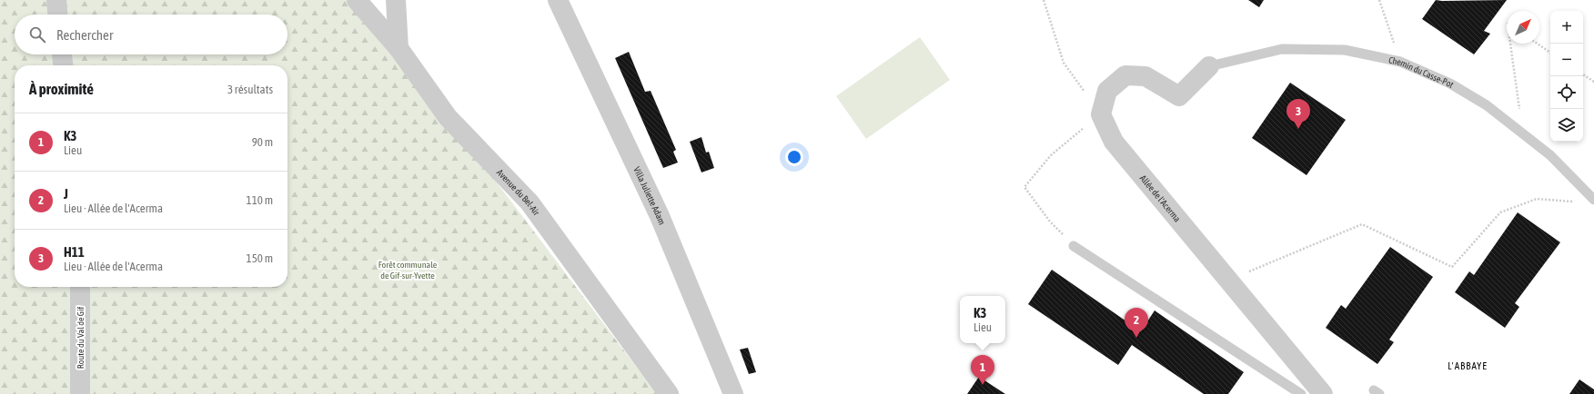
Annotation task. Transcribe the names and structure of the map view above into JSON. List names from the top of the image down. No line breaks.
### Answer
{"streets":{"street":["Avenue du Bel-Air","Villa Juliette Adam","Allée de l'Acerma","Route du Val de Gif"],"lane":["Chemin du Casse-Pot"]},"districts":["L'ABBAYE"],"parks":["Forêt communale de Gif-sur-Yvette"],"north":"top right","page":{"map_buttons":["+","−"],"search":"Rechercher","heading":["À proximité","3 résultats"],"pins":["3","2","1"],"list":[{"mark":"1","name":"K3","note":"Lieu","value":"90 m"},{"mark":"2","name":"J","note":"Lieu · Allée de l'Acerma","value":"110 m"},{"mark":"3","name":"H11","note":"Lieu · Allée de l'Acerma","value":"150 m"}],"popup":["K3","Lieu"]}}
